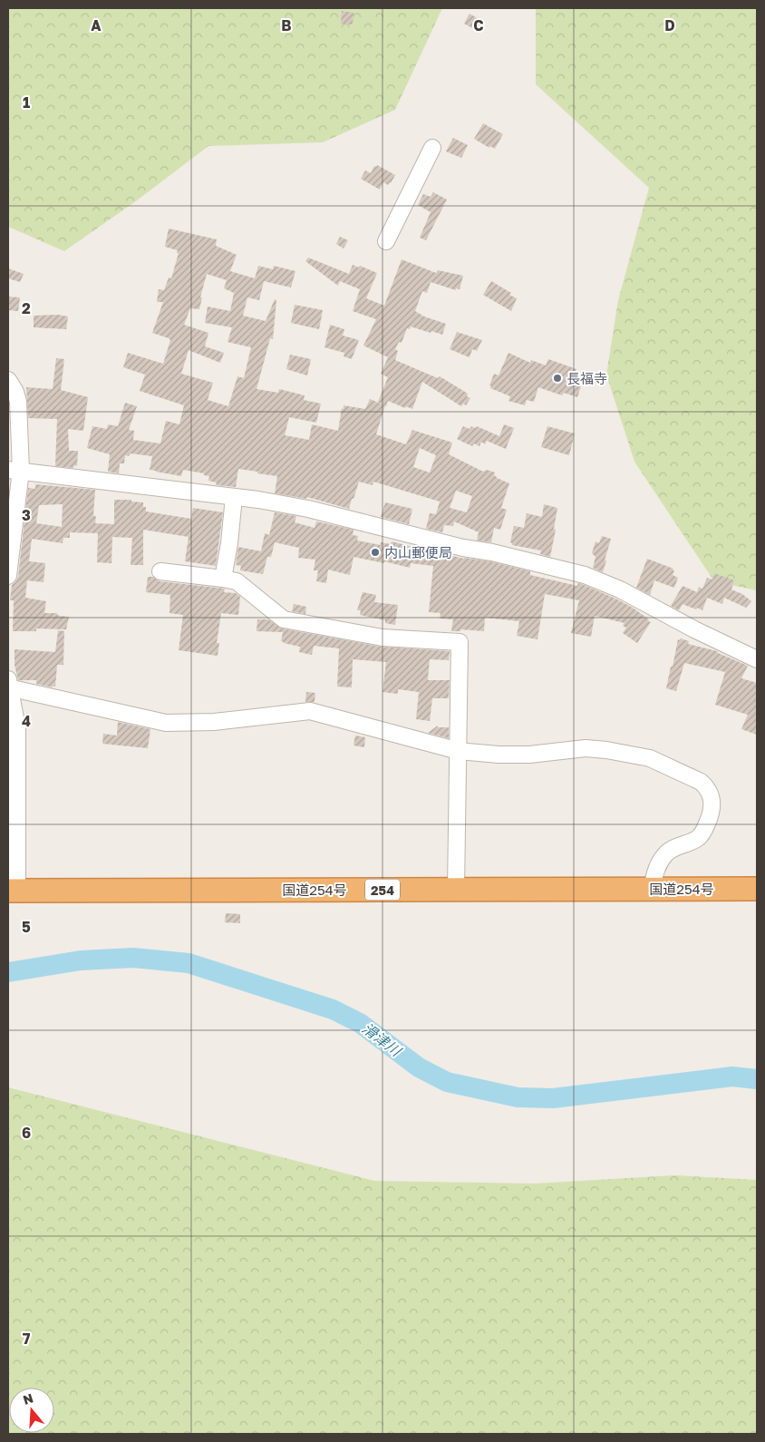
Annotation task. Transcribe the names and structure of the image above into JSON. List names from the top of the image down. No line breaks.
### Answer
{"streets":{"highway":["国道254号","254"]},"water":["滑津川"],"places":["長福寺","内山郵便局"],"north":"top","grid":{"columns":["A","B","C","D"],"rows":["1","2","3","4","5","6","7"]}}
